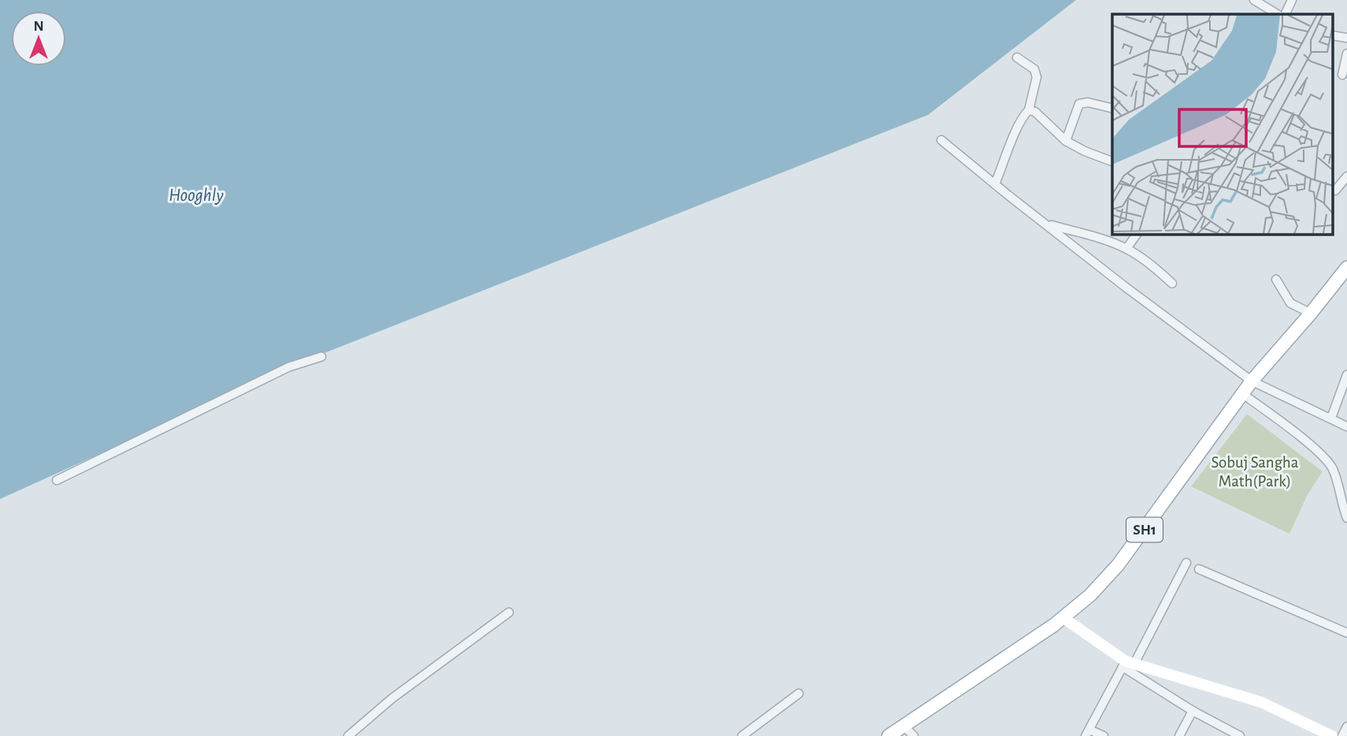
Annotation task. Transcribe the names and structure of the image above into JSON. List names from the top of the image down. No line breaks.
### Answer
{"streets":{"main road":["SH1"]},"water":["Hooghly"],"parks":["Sobuj Sangha Math(Park)"],"north":"top"}
